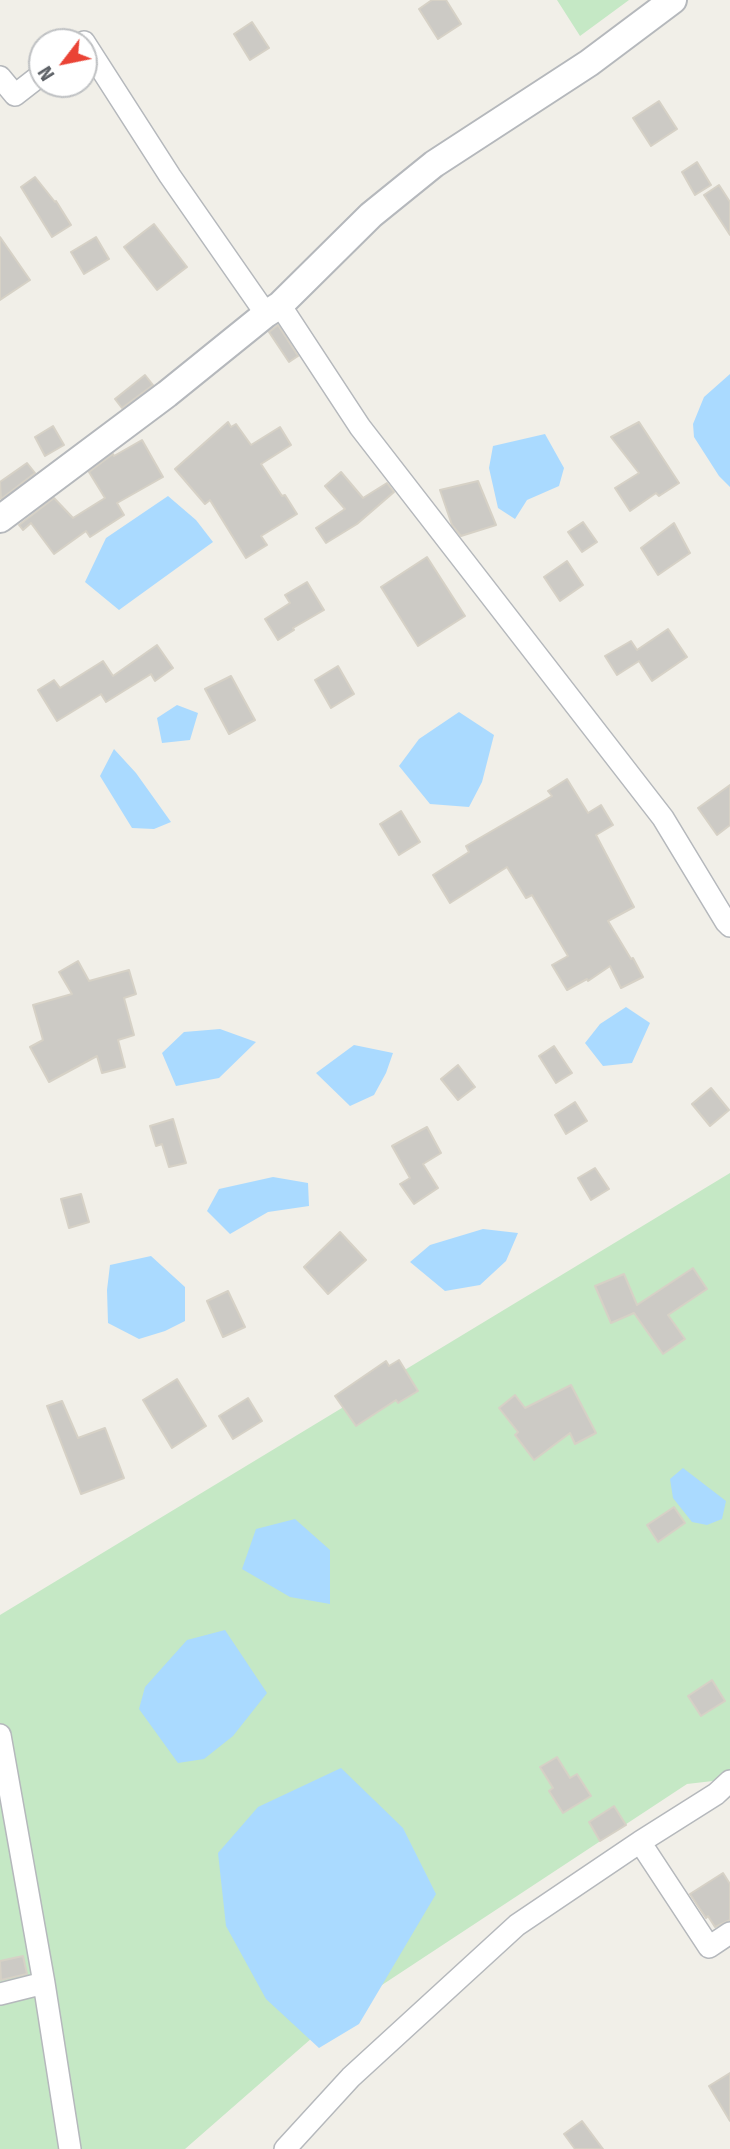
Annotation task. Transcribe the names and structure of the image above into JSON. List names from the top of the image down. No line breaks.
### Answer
{"north":"bottom left"}
